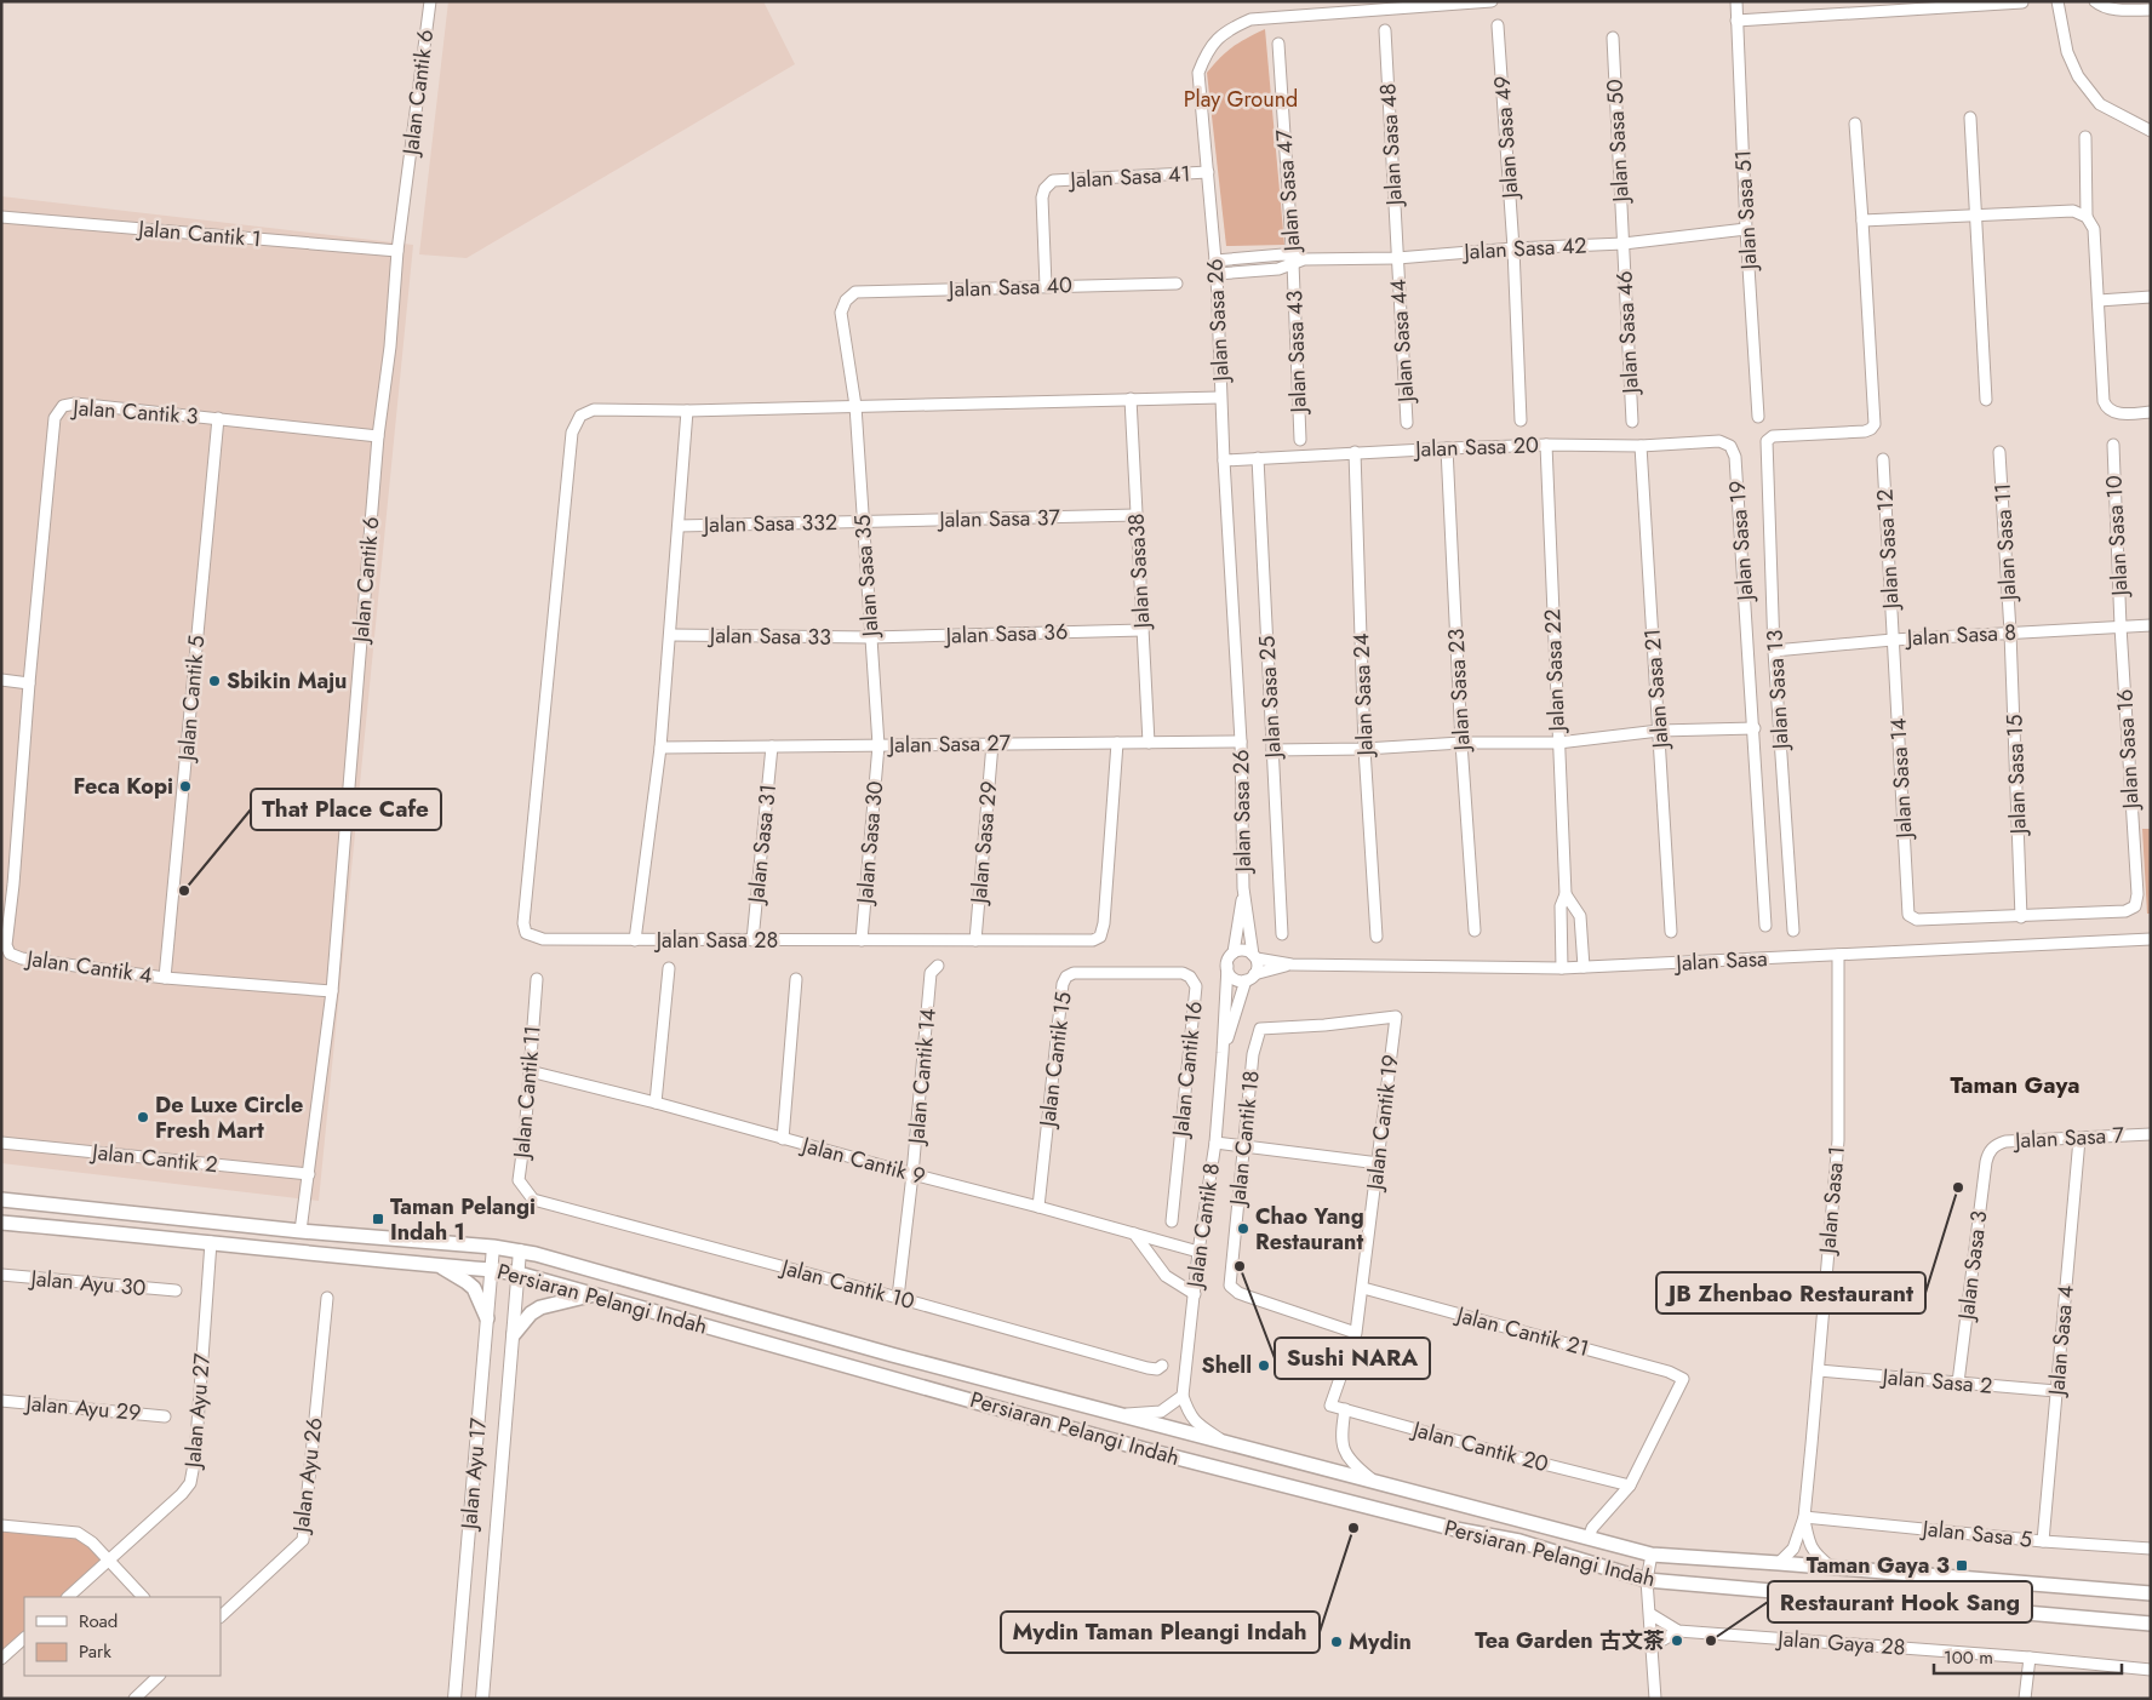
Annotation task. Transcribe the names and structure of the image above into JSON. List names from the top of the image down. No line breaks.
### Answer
{"streets":{"main road":["Persiaran Pelangi Indah"],"street":["Jalan Cantik 6","Jalan Sasa 49","Jalan Sasa 50","Jalan Sasa 48","Jalan Sasa 41","Jalan Sasa 47","Jalan Sasa 51","Jalan Cantik 1","Jalan Sasa 42","Jalan Sasa 40","Jalan Sasa 26","Jalan Sasa 46","Jalan Sasa 44","Jalan Sasa 43","Jalan Cantik 3","Jalan Sasa 20","Jalan Sasa 37","Jalan Sasa 332","Jalan Sasa 10","Jalan Sasa 19","Jalan Sasa 11","Jalan Sasa 12","Jalan Sasa38","Jalan Sasa 35","Jalan Sasa 36","Jalan Sasa 8","Jalan Sasa 33","Jalan Sasa 22","Jalan Sasa 21","Jalan Sasa 23","Jalan Sasa 13","Jalan Sasa 24","Jalan Sasa 25","Jalan Cantik 5","Jalan Sasa 27","Jalan Sasa 16","Jalan Sasa 15","Jalan Sasa 14","Jalan Sasa 30","Jalan Sasa 29","Jalan Sasa 31","Jalan Sasa 28","Jalan Sasa","Jalan Cantik 4","Jalan Cantik 15","Jalan Cantik 16","Jalan Cantik 14","Jalan Cantik 11","Jalan Cantik 19","Jalan Cantik 18","Jalan Sasa 7","Jalan Cantik 2","Jalan Cantik 9","Jalan Sasa 1","Jalan Cantik 8","Jalan Sasa 3","Jalan Ayu 30","Jalan Cantik 10","Jalan Cantik 21","Jalan Sasa 4","Jalan Sasa 2","Jalan Ayu 29","Jalan Ayu 27","Jalan Cantik 20","Jalan Ayu 17","Jalan Ayu 26","Jalan Sasa 5","Jalan Gaya 28"]},"crossings":[["Jalan Cantik 6","Jalan Cantik 1"],["Jalan Cantik 6","Jalan Cantik 3"],["Jalan Cantik 6","Jalan Cantik 4"],["Jalan Cantik 6","Jalan Cantik 2"],["Jalan Cantik 6","Persiaran Pelangi Indah"],["Jalan Sasa 49","Jalan Sasa 42"],["Jalan Sasa 50","Jalan Sasa 42"],["Jalan Sasa 50","Jalan Sasa 46"],["Jalan Sasa 48","Jalan Sasa 42"],["Jalan Sasa 48","Jalan Sasa 44"],["Jalan Sasa 41","Jalan Sasa 40"],["Jalan Sasa 41","Jalan Sasa 26"],["Jalan Sasa 47","Jalan Sasa 42"],["Jalan Sasa 47","Jalan Sasa 43"],["Jalan Sasa 51","Jalan Sasa 42"],["Jalan Sasa 42","Jalan Sasa 26"],["Jalan Sasa 42","Jalan Sasa 46"],["Jalan Sasa 42","Jalan Sasa 44"],["Jalan Sasa 42","Jalan Sasa 43"],["Jalan Sasa 40","Jalan Sasa 35"],["Jalan Sasa 26","Jalan Sasa 20"],["Jalan Sasa 26","Jalan Sasa 27"],["Jalan Sasa 26","Jalan Sasa"],["Jalan Cantik 3","Jalan Cantik 5"],["Jalan Cantik 3","Jalan Cantik 4"],["Jalan Sasa 20","Jalan Sasa 19"],["Jalan Sasa 20","Jalan Sasa 22"],["Jalan Sasa 20","Jalan Sasa 21"],["Jalan Sasa 20","Jalan Sasa 23"],["Jalan Sasa 20","Jalan Sasa 24"],["Jalan Sasa 20","Jalan Sasa 25"],["Jalan Sasa 37","Jalan Sasa 332"],["Jalan Sasa 37","Jalan Sasa38"],["Jalan Sasa 37","Jalan Sasa 35"],["Jalan Sasa 332","Jalan Sasa 35"],["Jalan Sasa 332","Jalan Sasa 28"],["Jalan Sasa 10","Jalan Sasa 8"],["Jalan Sasa 10","Jalan Sasa 16"],["Jalan Sasa 11","Jalan Sasa 8"],["Jalan Sasa 11","Jalan Sasa 15"],["Jalan Sasa 12","Jalan Sasa 8"],["Jalan Sasa 12","Jalan Sasa 14"],["Jalan Sasa38","Jalan Sasa 36"],["Jalan Sasa38","Jalan Sasa 27"],["Jalan Sasa 35","Jalan Sasa 36"],["Jalan Sasa 35","Jalan Sasa 33"],["Jalan Sasa 35","Jalan Sasa 27"],["Jalan Sasa 35","Jalan Sasa 30"],["Jalan Sasa 36","Jalan Sasa 33"],["Jalan Sasa 8","Jalan Sasa 13"],["Jalan Sasa 8","Jalan Sasa 16"],["Jalan Sasa 8","Jalan Sasa 15"],["Jalan Sasa 8","Jalan Sasa 14"],["Jalan Sasa 33","Jalan Sasa 28"],["Jalan Sasa 22","Jalan Sasa"],["Jalan Cantik 5","Jalan Cantik 4"],["Jalan Sasa 27","Jalan Sasa 30"],["Jalan Sasa 27","Jalan Sasa 29"],["Jalan Sasa 27","Jalan Sasa 31"],["Jalan Sasa 27","Jalan Sasa 28"],["Jalan Sasa 16","Jalan Sasa 15"],["Jalan Sasa 16","Jalan Sasa 14"],["Jalan Sasa 15","Jalan Sasa 14"],["Jalan Sasa 30","Jalan Sasa 28"],["Jalan Sasa 29","Jalan Sasa 28"],["Jalan Sasa 31","Jalan Sasa 28"],["Jalan Sasa","Jalan Sasa 1"],["Jalan Cantik 15","Jalan Cantik 16"],["Jalan Cantik 15","Jalan Cantik 9"],["Jalan Cantik 14","Jalan Cantik 9"],["Jalan Cantik 14","Jalan Cantik 10"],["Jalan Cantik 11","Jalan Cantik 9"],["Jalan Cantik 11","Jalan Cantik 10"],["Jalan Cantik 19","Jalan Cantik 18"],["Jalan Cantik 19","Jalan Cantik 21"],["Jalan Cantik 19","Jalan Cantik 20"],["Jalan Sasa 7","Jalan Sasa 3"],["Jalan Sasa 7","Jalan Sasa 4"],["Jalan Cantik 9","Jalan Cantik 8"],["Jalan Sasa 1","Persiaran Pelangi Indah"],["Jalan Sasa 1","Jalan Sasa 2"],["Jalan Sasa 1","Jalan Sasa 5"],["Jalan Sasa 3","Jalan Sasa 2"],["Persiaran Pelangi Indah","Jalan Ayu 27"],["Persiaran Pelangi Indah","Jalan Ayu 17"],["Jalan Cantik 21","Jalan Cantik 20"],["Jalan Sasa 4","Jalan Sasa 2"],["Jalan Sasa 4","Jalan Sasa 5"]],"districts":["Taman Gaya"],"parks":["Play Ground"],"places":{"other":["Sbikin Maju","Feca Kopi","That Place Cafe","De Luxe Circle Fresh Mart","JB Zhenbao Restaurant","Chao Yang Restaurant","Sushi NARA","Shell","Mydin Taman Pleangi Indah","Tea Garden 古文茶","Restaurant Hook Sang","Mydin"],"transit":["Taman Pelangi Indah 1","Taman Gaya 3"]},"legend":["Road","Park"],"scale_bar":"100 m"}
